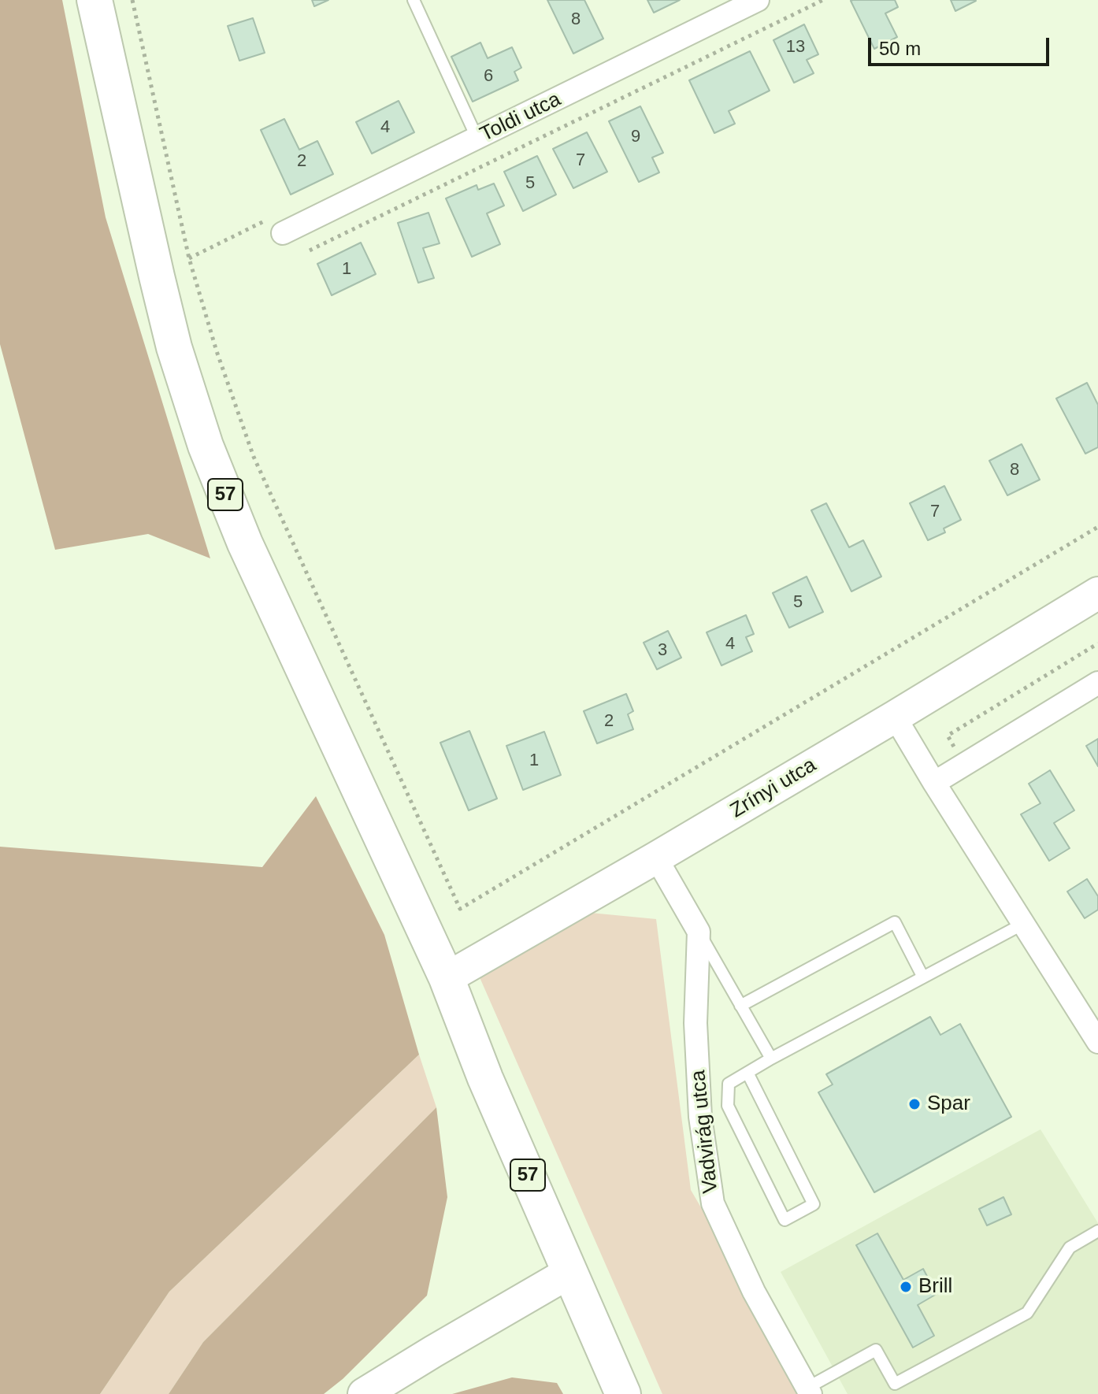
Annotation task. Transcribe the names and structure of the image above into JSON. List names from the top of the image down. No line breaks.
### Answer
{"streets":{"main road":["57","Zrínyi utca"],"street":["Toldi utca","Vadvirág utca"]},"crossings":[["57","Zrínyi utca"]],"places":["Spar","Brill"],"house_numbers":["8","13","6","4","9","7","2","5","1","8","7","5","4","3","2","1"],"scale_bar":"50 m"}
